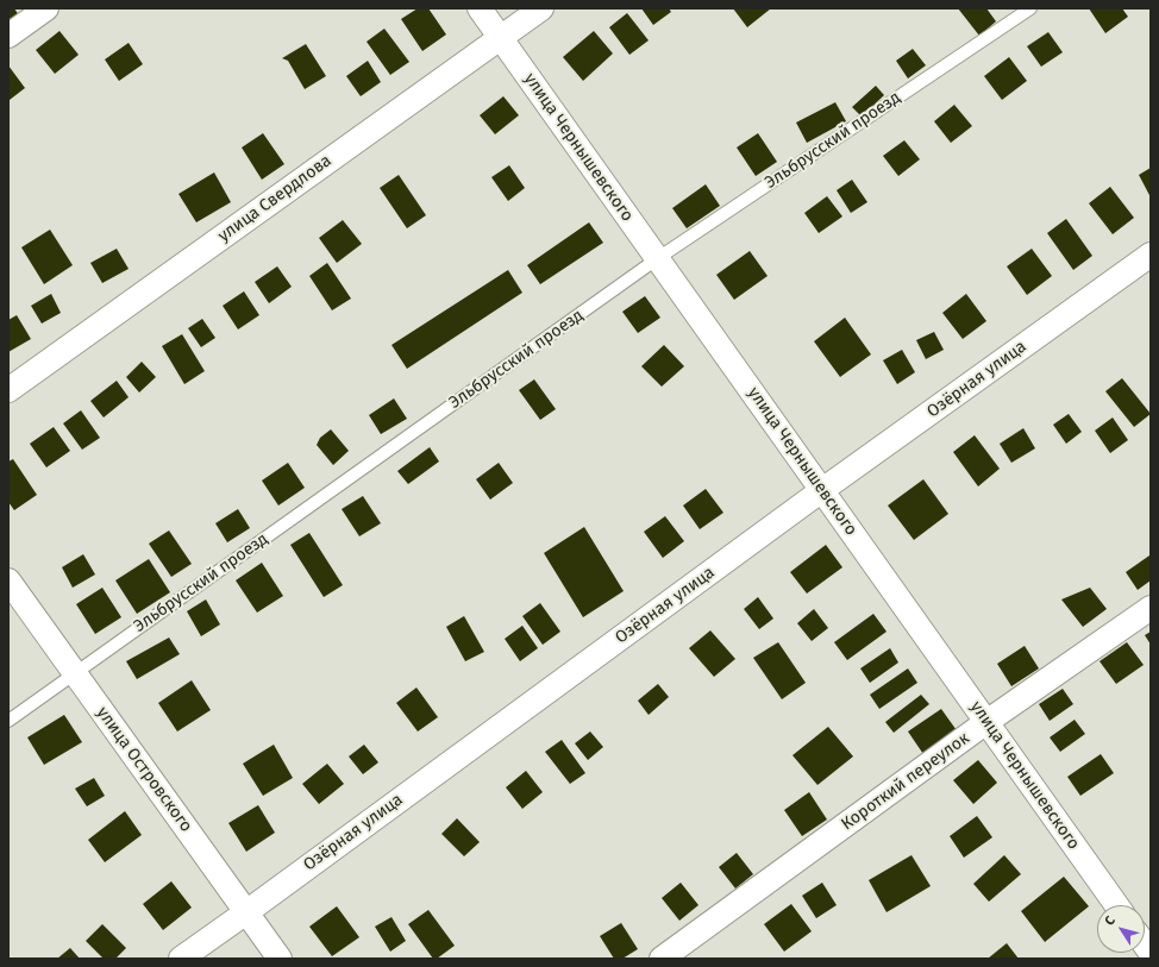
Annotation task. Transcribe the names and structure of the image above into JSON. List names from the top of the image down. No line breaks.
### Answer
{"streets":{"street":["улица Чернышевского","улица Свердлова","Озёрная улица","улица Островского","Короткий переулок"],"lane":["Эльбрусский проезд"]},"crossings":[["Эльбрусский проезд","улица Чернышевского"],["Эльбрусский проезд","улица Островского"],["улица Чернышевского","улица Свердлова"],["улица Чернышевского","Озёрная улица"],["улица Чернышевского","Короткий переулок"],["Озёрная улица","улица Островского"]],"north":"top left"}
